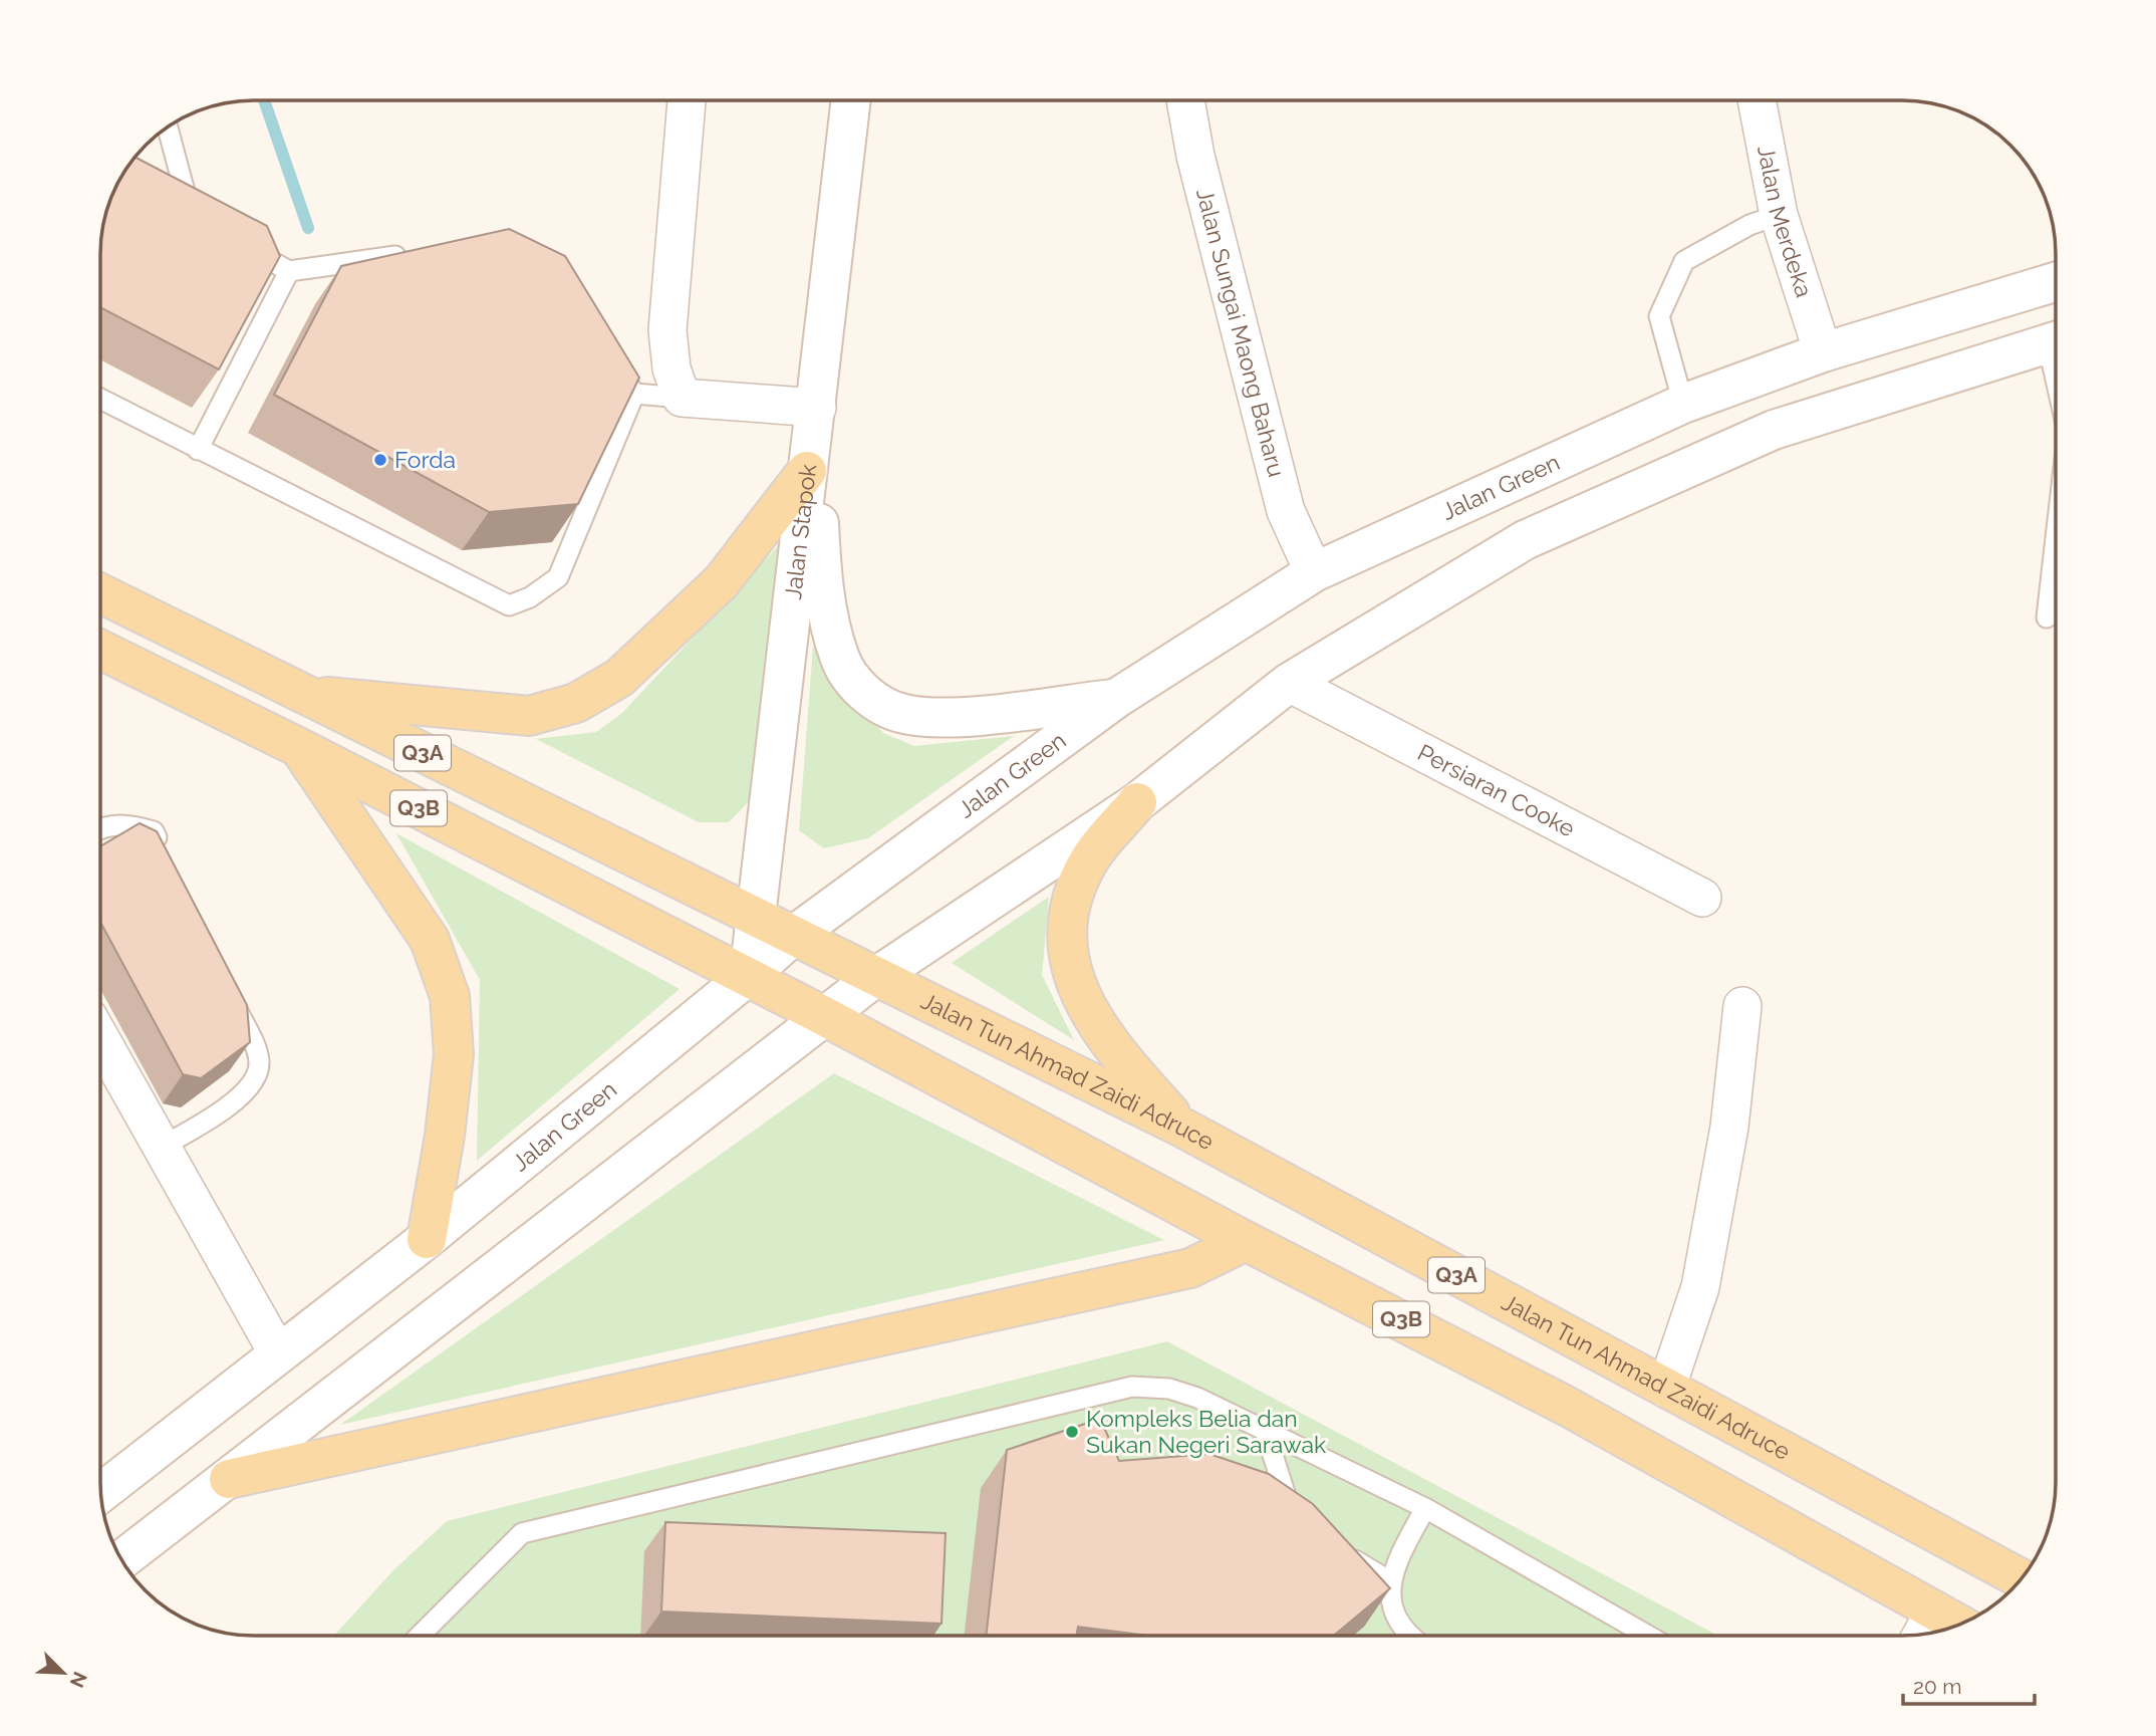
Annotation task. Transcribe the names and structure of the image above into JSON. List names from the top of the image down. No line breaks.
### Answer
{"streets":{"main road":["Jalan Green","Jalan Stapok","Q3A","Q3B","Jalan Tun Ahmad Zaidi Adruce"],"street":["Jalan Merdeka","Jalan Sungai Maong Baharu","Persiaran Cooke"]},"crossings":[["Jalan Merdeka","Jalan Green"],["Jalan Sungai Maong Baharu","Jalan Green"],["Jalan Green","Jalan Stapok"],["Jalan Green","Q3B"],["Jalan Green","Jalan Tun Ahmad Zaidi Adruce"],["Jalan Stapok","Q3B"],["Jalan Stapok","Jalan Tun Ahmad Zaidi Adruce"]],"places":["Forda","Kompleks Belia dan Sukan Negeri Sarawak"],"scale_bar":"20 m","north":"bottom right"}
